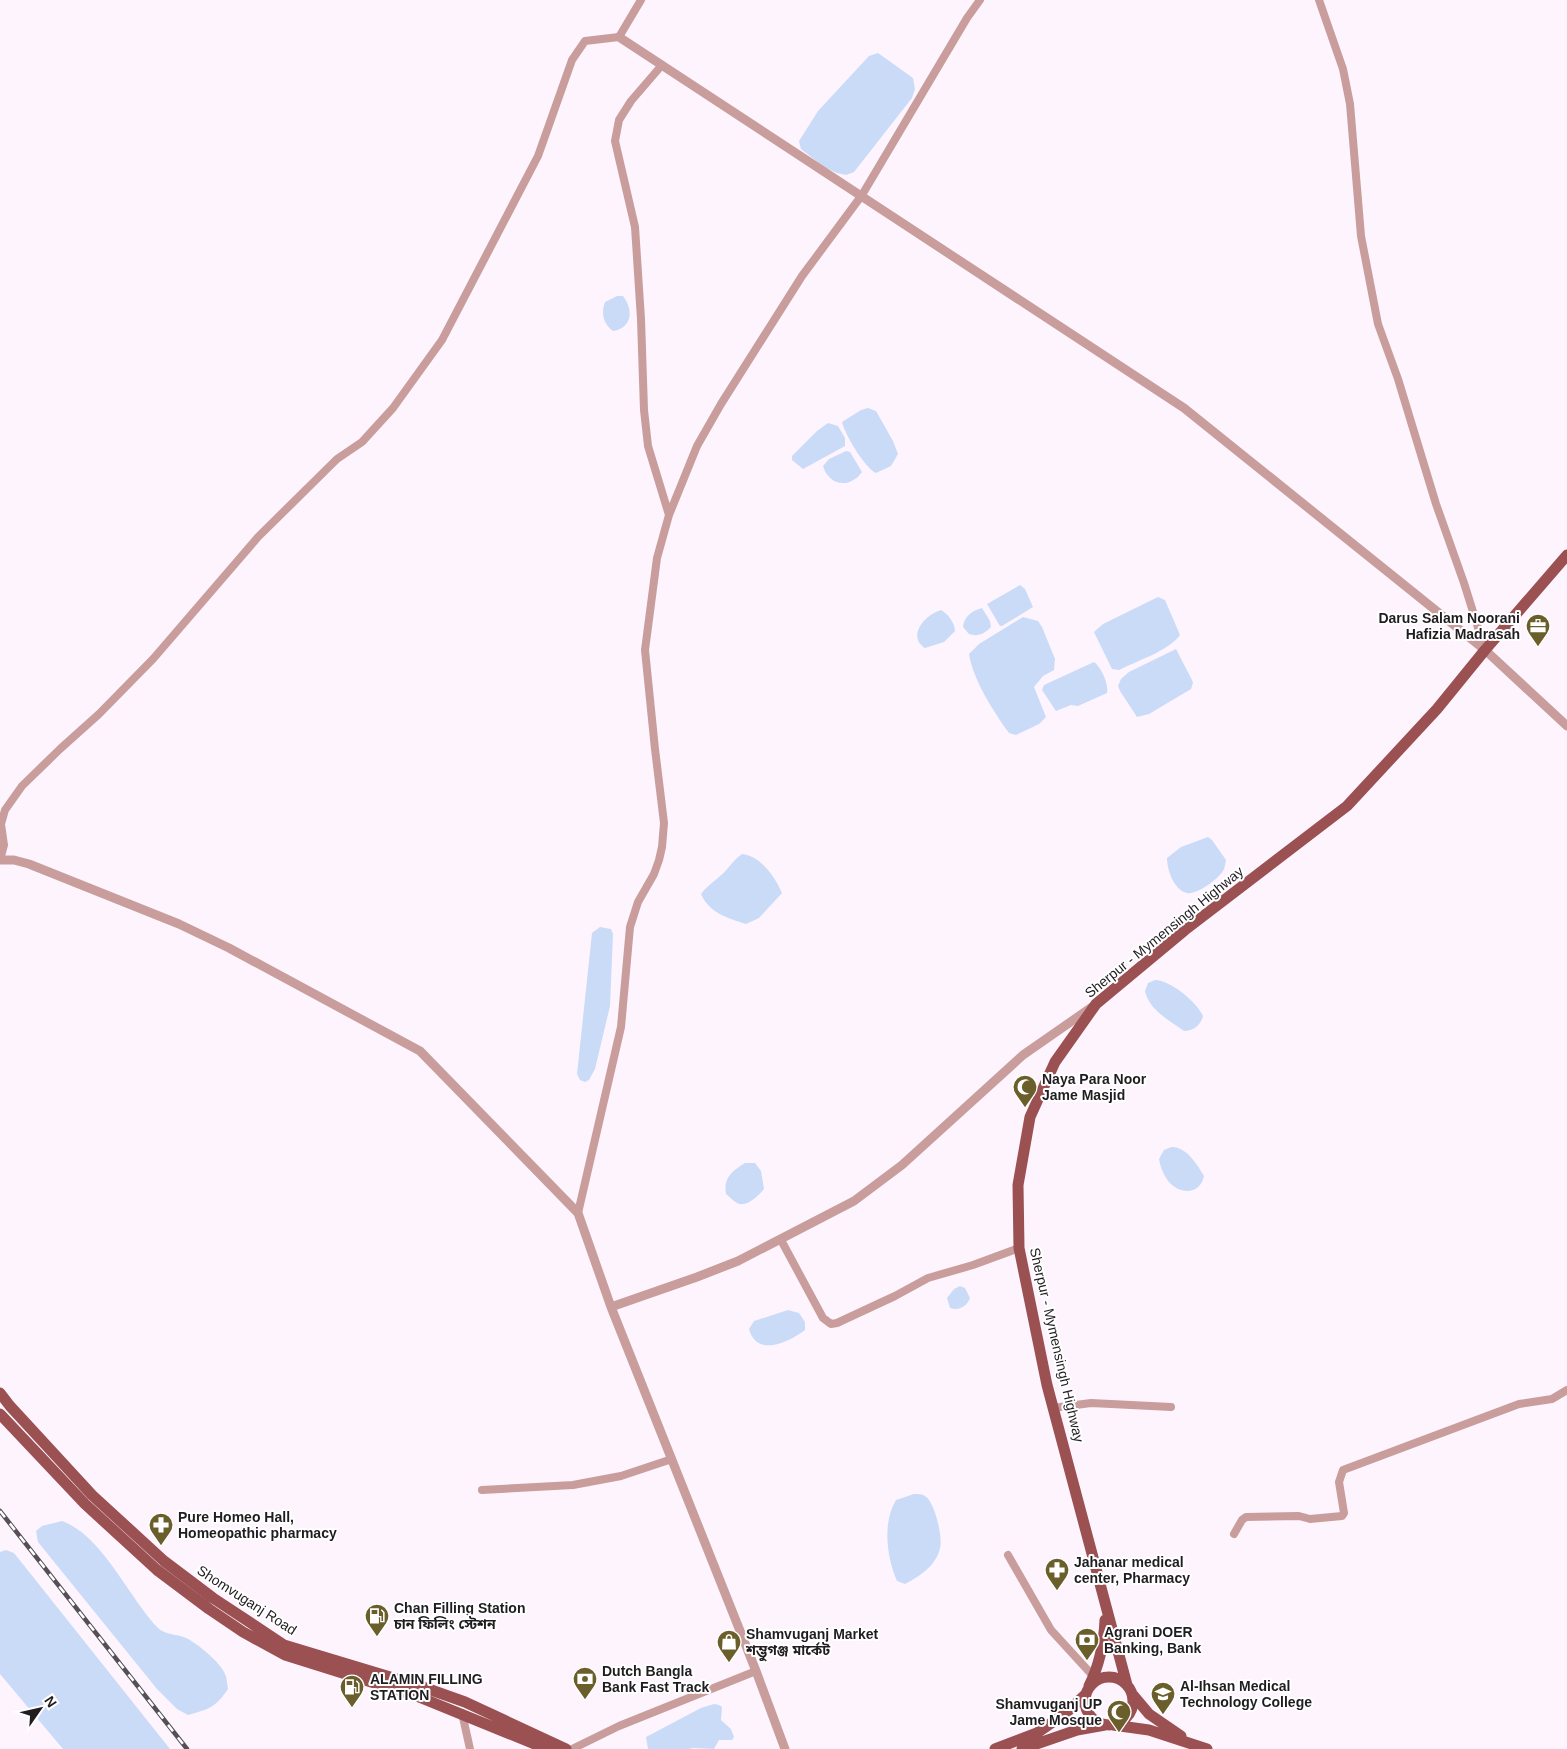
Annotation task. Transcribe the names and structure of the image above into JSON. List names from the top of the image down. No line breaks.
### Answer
{"streets":{"main road":["Sherpur - Mymensingh Highway","Shomvuganj Road"]},"places":{"office":["Darus Salam Noorani Hafizia Madrasah"],"mosque":["Naya Para Noor Jame Masjid","Shamvuganj UP Jame Mosque"],"pharmacy":["Pure Homeo Hall, Homeopathic pharmacy","Jahanar medical center, Pharmacy"],"fuel station":["Chan Filling Station চান ফিলিং স্টেশন","ALAMIN FILLING STATION"],"bank":["Agrani DOER Banking, Bank","Dutch Bangla Bank Fast Track"],"shop":["Shamvuganj Market শম্ভুগঞ্জ মার্কেট"],"school or university":["Al-Ihsan Medical Technology College"]},"north":"top right"}
